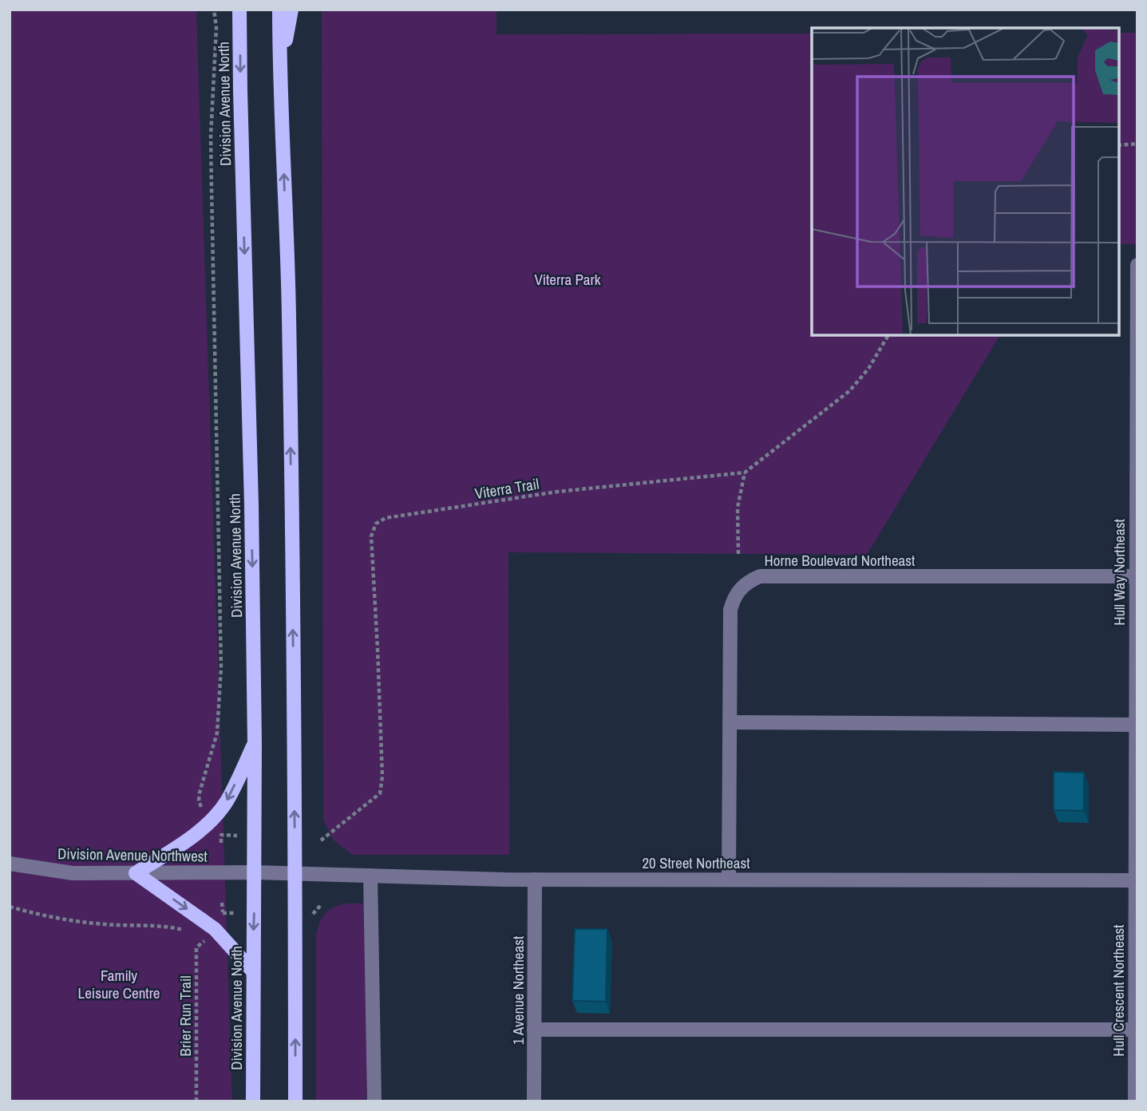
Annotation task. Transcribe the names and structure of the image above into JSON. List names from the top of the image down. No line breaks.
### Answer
{"streets":{"main road":["Division Avenue North"],"street":["Horne Boulevard Northeast","Hull Way Northeast","Division Avenue Northwest","20 Street Northeast","1 Avenue Northeast","Hull Crescent Northeast"],"path":["Viterra Trail","Brier Run Trail"]},"crossings":[["Division Avenue North","Division Avenue Northwest"],["Division Avenue North","20 Street Northeast"],["Horne Boulevard Northeast","Hull Way Northeast"],["Horne Boulevard Northeast","20 Street Northeast"],["Hull Way Northeast","20 Street Northeast"],["Hull Way Northeast","Hull Crescent Northeast"],["Division Avenue Northwest","20 Street Northeast"],["20 Street Northeast","1 Avenue Northeast"],["20 Street Northeast","Hull Crescent Northeast"]],"parks":["Viterra Park","Family Leisure Centre"]}
